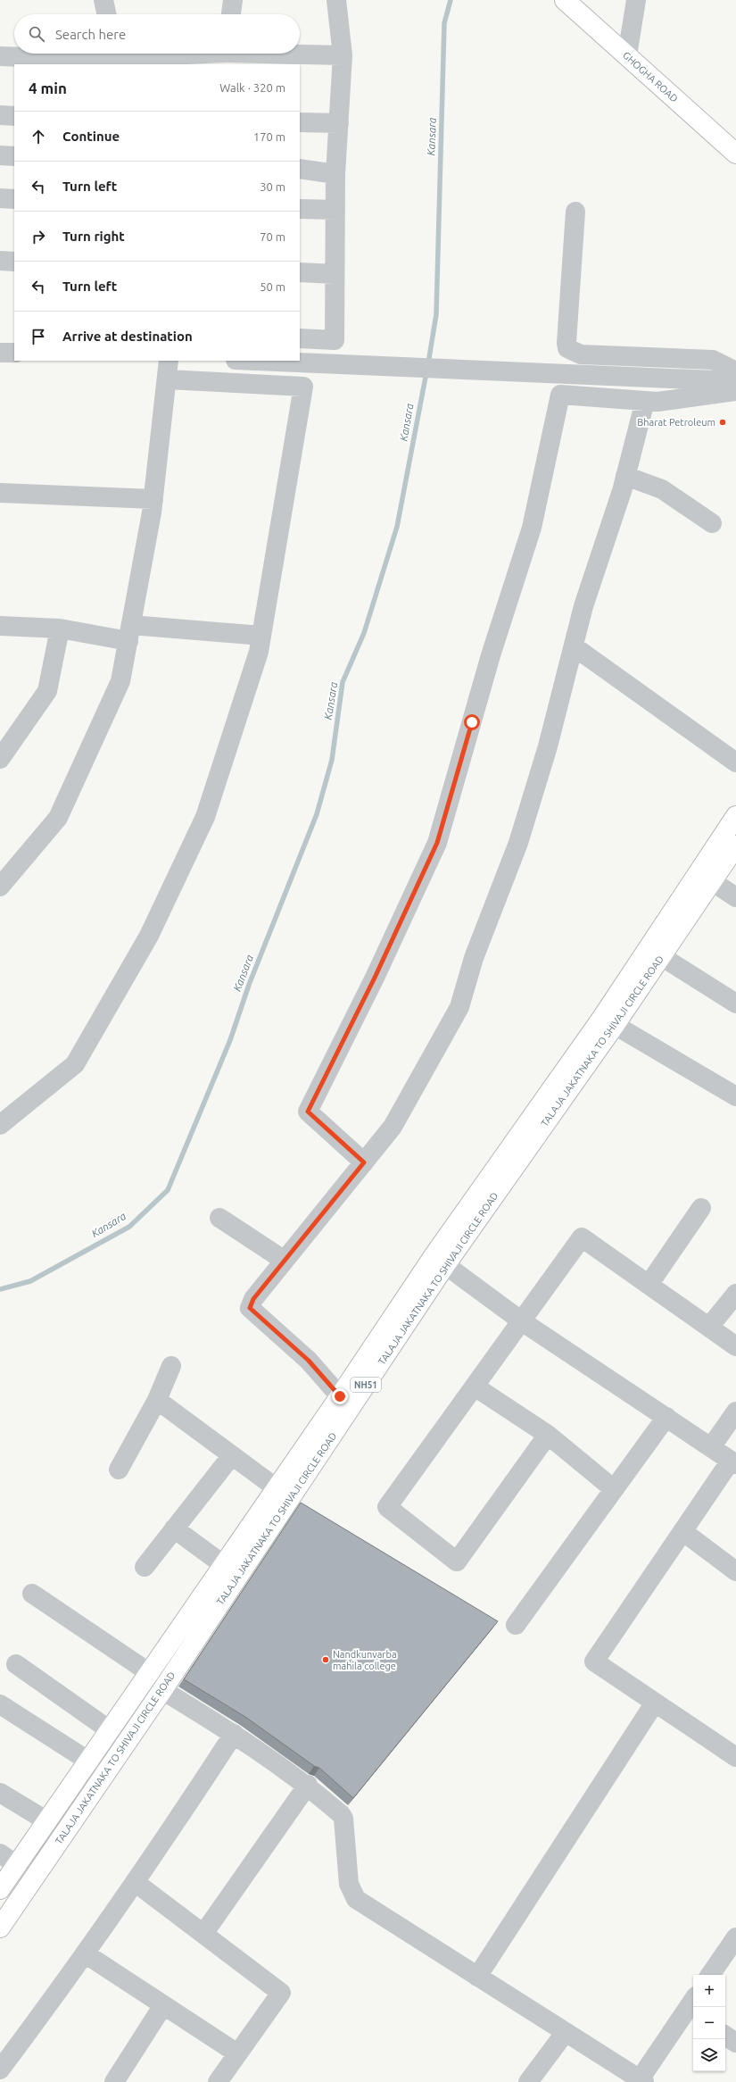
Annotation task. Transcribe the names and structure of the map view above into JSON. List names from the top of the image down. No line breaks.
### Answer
{"streets":{"main road":["GHOGHA ROAD","TALAJA JAKATNAKA TO SHIVAJI CIRCLE ROAD","NH51"]},"water":["Kansara"],"places":["Bharat Petroleum","Nandkunvarba mahila college"],"page":{"search":"Search here","heading":["4 min","Walk · 320 m"],"list":[["Continue","170 m"],["Turn left","30 m"],["Turn right","70 m"],["Turn left","50 m"],"Arrive at destination"],"map_buttons":["+","−"]}}
